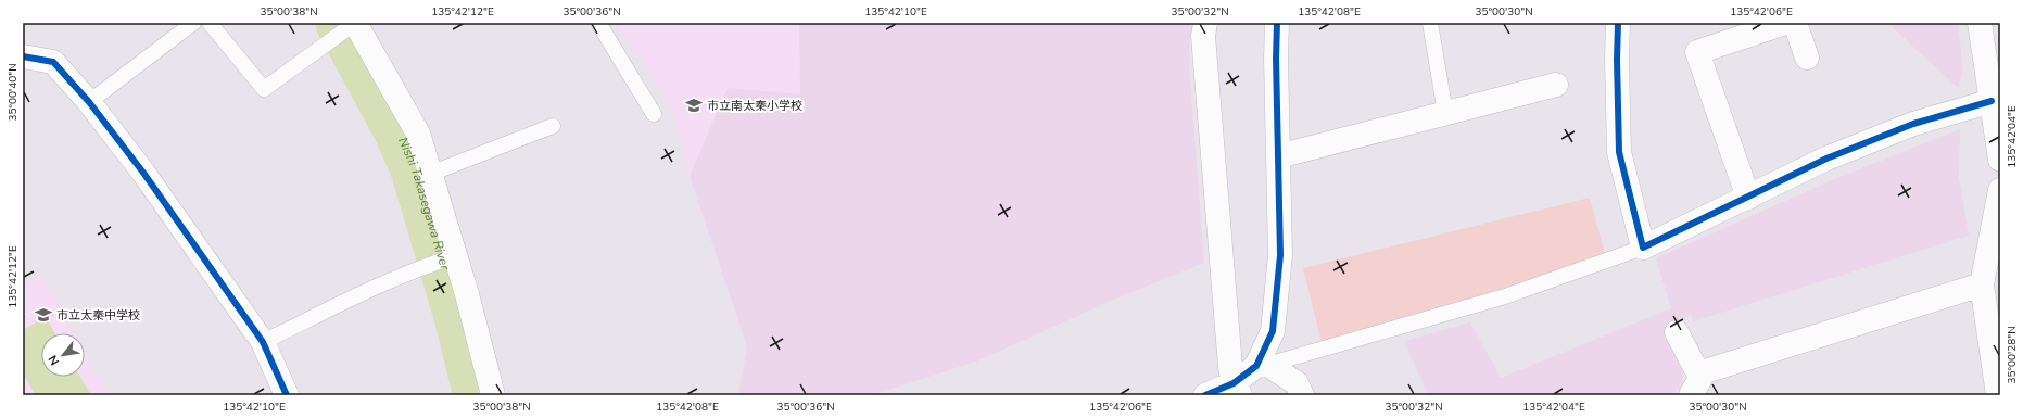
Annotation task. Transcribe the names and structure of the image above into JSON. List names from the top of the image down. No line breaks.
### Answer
{"water":["Nishi Takasegawa River"],"places":{"school or university":["市立南太秦小学校","市立太秦中学校"]},"north":"bottom left","coordinates":["35°00'38\"N","135°42'12\"E","35°00'36\"N","135°42'10\"E","35°00'32\"N","135°42'08\"E","35°00'30\"N","135°42'06\"E","35°00'40\"N","135°42'04\"E","35°00'28\"N"]}
